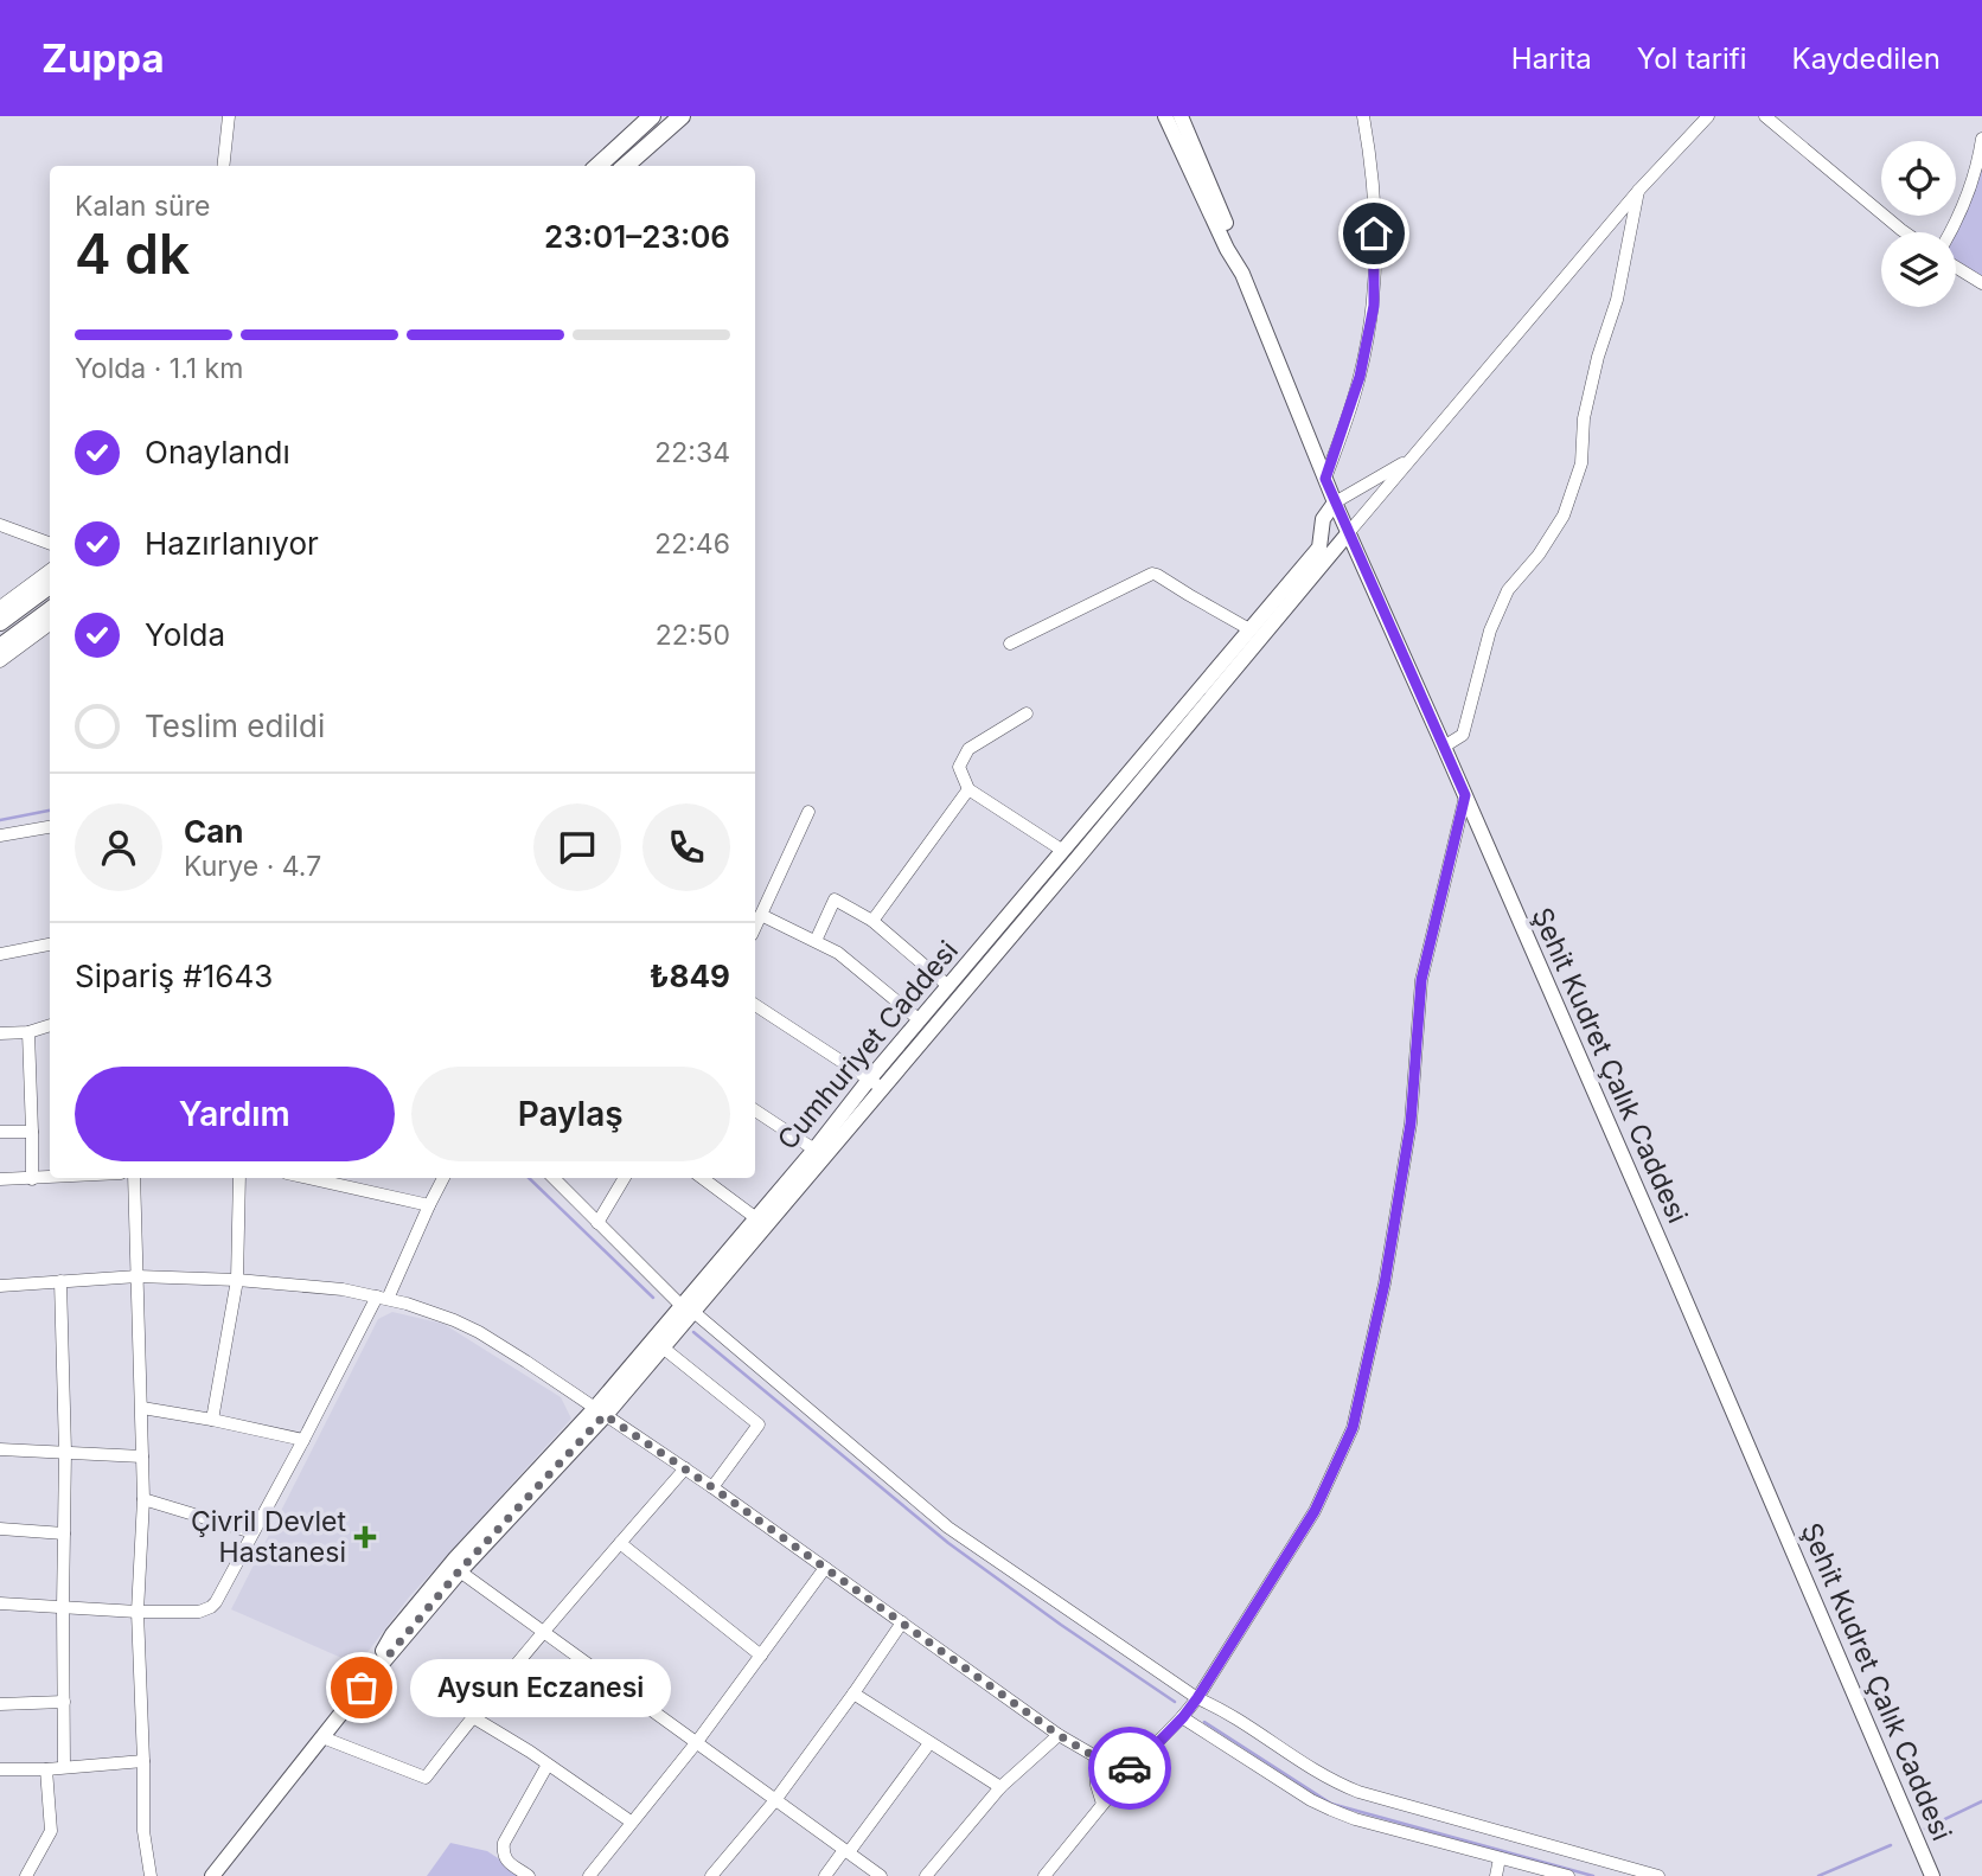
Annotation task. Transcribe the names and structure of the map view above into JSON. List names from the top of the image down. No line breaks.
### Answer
{"streets":{"main road":["Cumhuriyet Caddesi","Şehit Kudret Çalık Caddesi"]},"crossings":[["Cumhuriyet Caddesi","Şehit Kudret Çalık Caddesi"]],"places":{"health":["Çivril Devlet Hastanesi"],"other":["Aysun Eczanesi"]},"page":{"header":"Zuppa","nav":["Harita","Yol tarifi","Kaydedilen"],"heading":["4 dk","Kalan süre","23:01–23:06"],"panel":["Can","Kurye · 4.7","Sipariş #1643","₺849"],"bar":"Yolda · 1.1 km","list":[["Onaylandı","22:34"],["Hazırlanıyor","22:46"],["Yolda","22:50"],"Teslim edildi"],"buttons":["Yardım","Paylaş"],"bubble":"Aysun Eczanesi"}}
